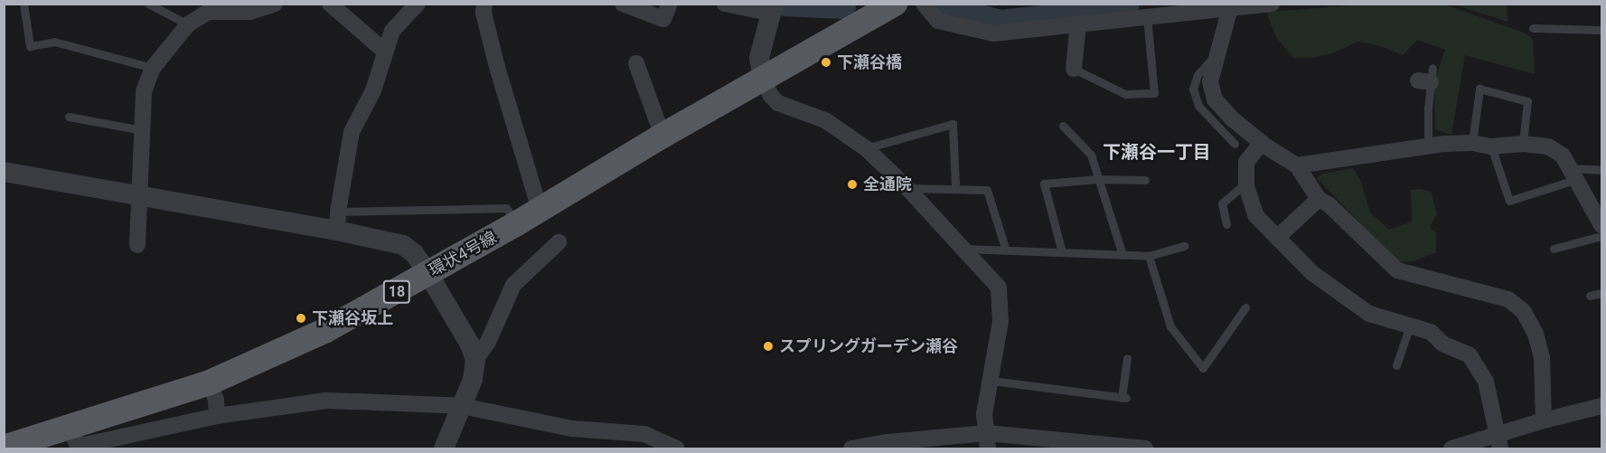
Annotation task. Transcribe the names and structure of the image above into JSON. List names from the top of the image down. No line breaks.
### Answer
{"streets":{"main road":["環状4号線","18"]},"districts":["下瀬谷一丁目"],"places":["下瀬谷橋","全通院","下瀬谷坂上","スプリングガーデン瀬谷"]}
